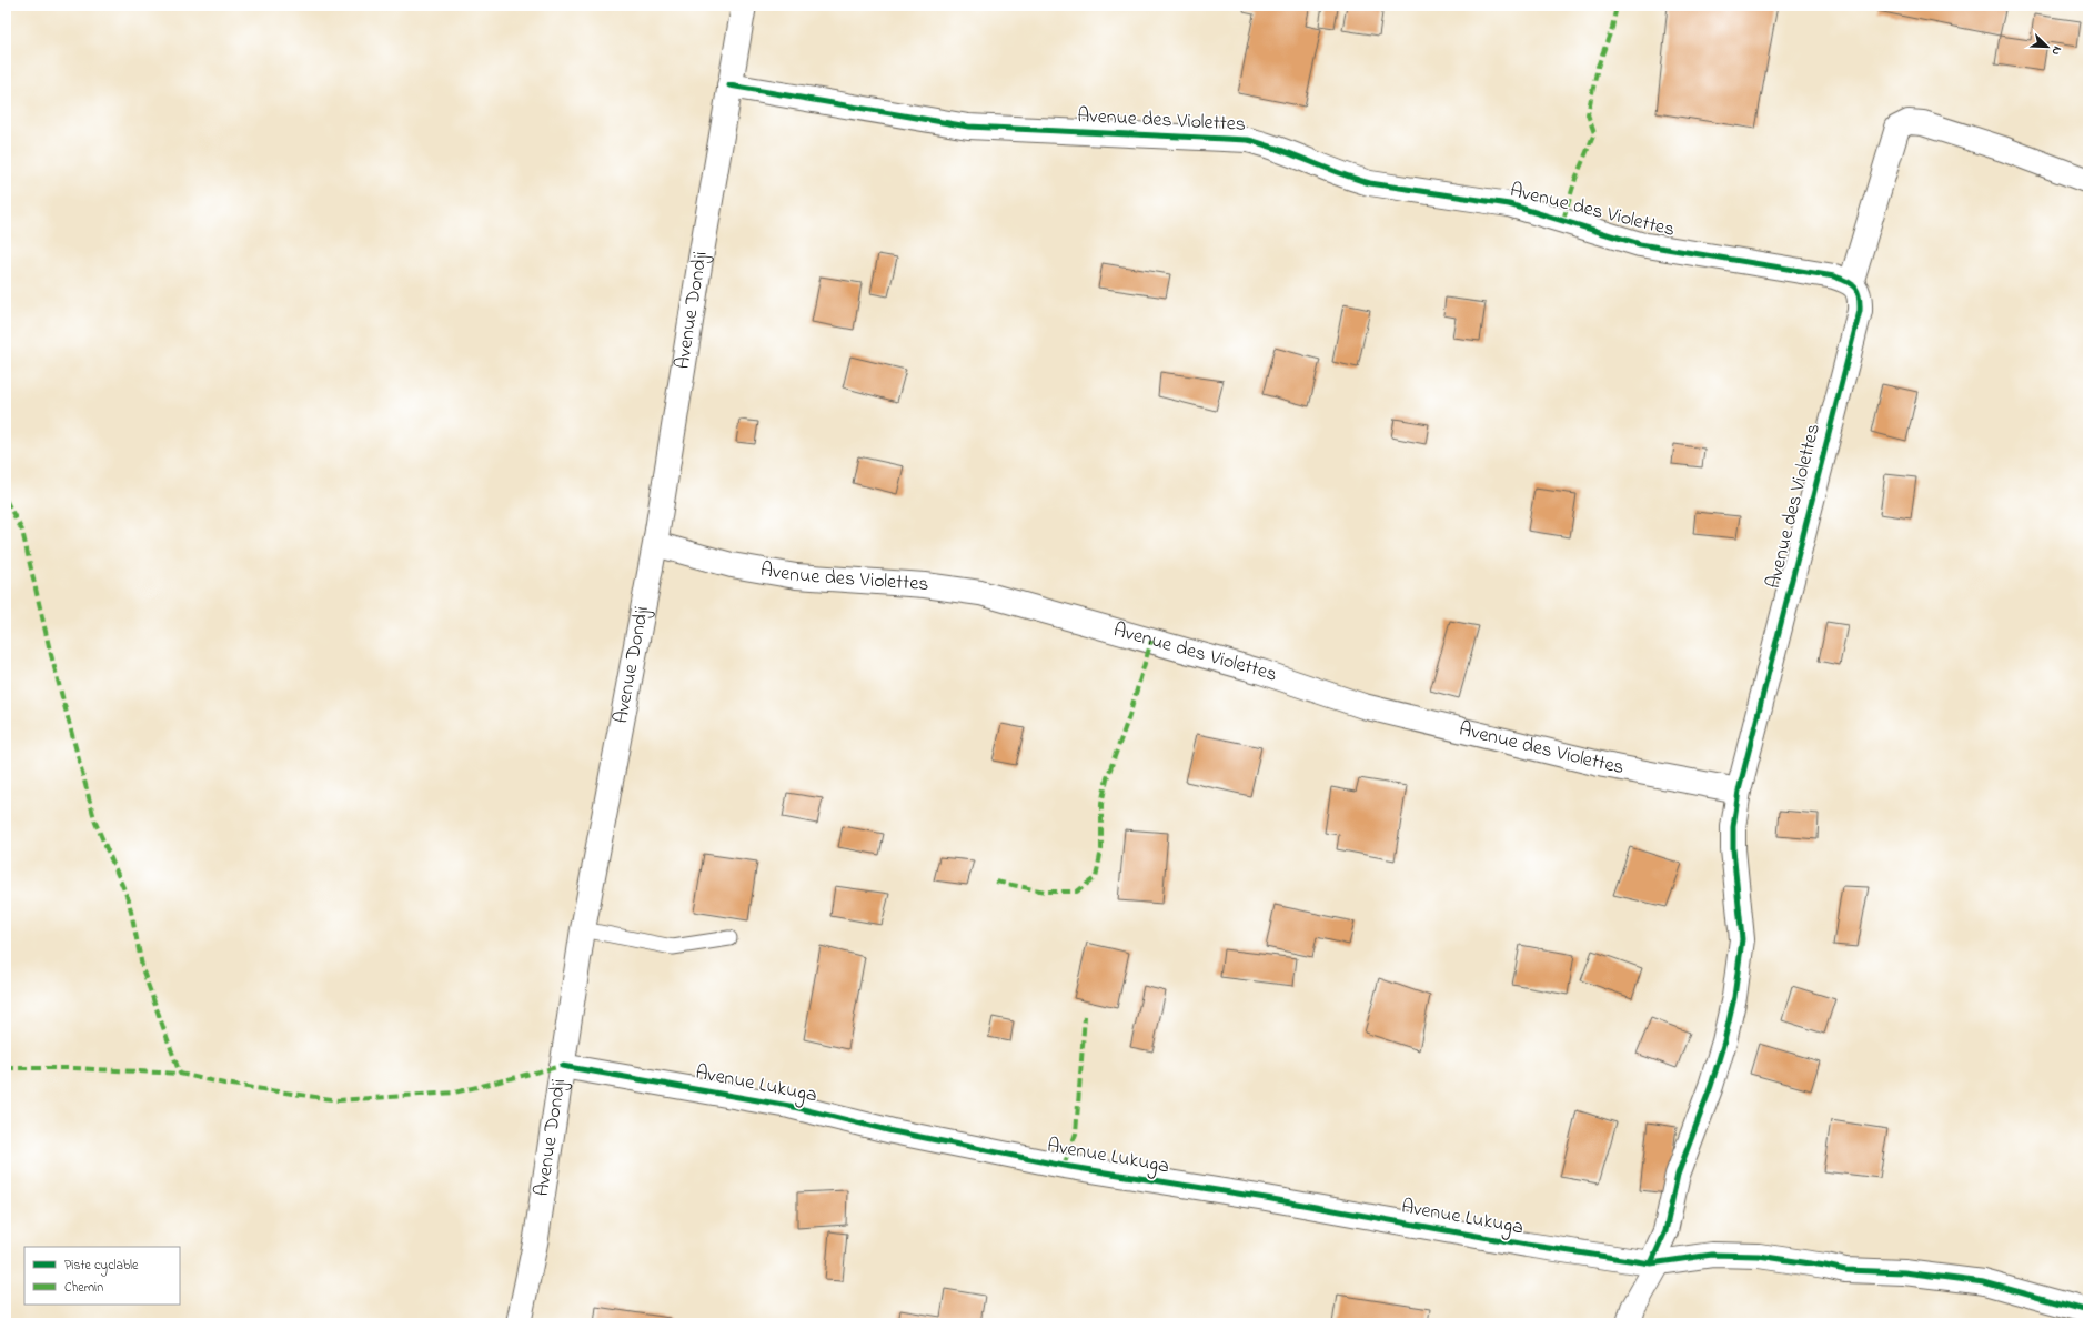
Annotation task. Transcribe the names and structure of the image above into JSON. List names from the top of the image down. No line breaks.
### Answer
{"streets":{"street":["Avenue des Violettes","Avenue Dondji","Avenue Lukuga"]},"crossings":[["Avenue des Violettes","Avenue Dondji"],["Avenue Dondji","Avenue Lukuga"]],"legend":["Piste cyclable","Chemin"],"north":"bottom right"}
